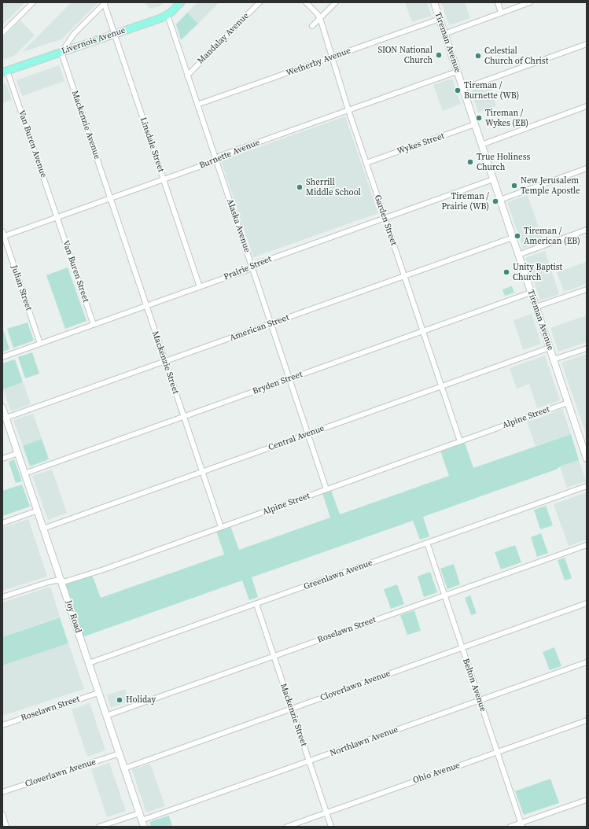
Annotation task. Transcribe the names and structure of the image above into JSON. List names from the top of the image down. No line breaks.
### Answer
{"streets":{"main road":["Livernois Avenue"],"street":["Mandalay Avenue","Tireman Avenue","Wetherby Avenue","Mackenzie Avenue","Van Buren Avenue","Wykes Street","Linsdale Street","Burnette Avenue","Garden Street","Alaska Avenue","Prairie Street","Van Buren Street","Julian Street","American Street","Mackenzie Street","Bryden Street","Alpine Street","Central Avenue","Greenlawn Avenue","Joy Road","Roselawn Street","Belton Avenue","Cloverlawn Avenue","Northlawn Avenue","Ohio Avenue"]},"crossings":[["Mandalay Avenue","Alaska Avenue"],["Livernois Avenue","Mackenzie Avenue"],["Livernois Avenue","Van Buren Avenue"],["Livernois Avenue","Linsdale Street"],["Livernois Avenue","Alaska Avenue"],["Tireman Avenue","Wetherby Avenue"],["Tireman Avenue","Wykes Street"],["Tireman Avenue","Burnette Avenue"],["Tireman Avenue","Prairie Street"],["Tireman Avenue","American Street"],["Tireman Avenue","Bryden Street"],["Tireman Avenue","Alpine Street"],["Tireman Avenue","Central Avenue"],["Wetherby Avenue","Garden Street"],["Wetherby Avenue","Alaska Avenue"],["Mackenzie Avenue","Burnette Avenue"],["Mackenzie Avenue","Mackenzie Street"],["Van Buren Avenue","Burnette Avenue"],["Van Buren Avenue","Van Buren Street"],["Wykes Street","Garden Street"],["Linsdale Street","Burnette Avenue"],["Linsdale Street","Prairie Street"],["Burnette Avenue","Garden Street"],["Burnette Avenue","Alaska Avenue"],["Burnette Avenue","Van Buren Street"],["Burnette Avenue","Julian Street"],["Burnette Avenue","Mackenzie Street"],["Garden Street","Prairie Street"],["Garden Street","American Street"],["Garden Street","Bryden Street"],["Garden Street","Alpine Street"],["Garden Street","Central Avenue"],["Alaska Avenue","Prairie Street"],["Alaska Avenue","American Street"],["Alaska Avenue","Bryden Street"],["Alaska Avenue","Alpine Street"],["Alaska Avenue","Central Avenue"],["Prairie Street","Van Buren Street"],["Prairie Street","Julian Street"],["Prairie Street","Mackenzie Street"],["American Street","Mackenzie Street"],["American Street","Joy Road"],["Mackenzie Street","Bryden Street"],["Mackenzie Street","Alpine Street"],["Mackenzie Street","Central Avenue"],["Mackenzie Street","Greenlawn Avenue"],["Mackenzie Street","Roselawn Street"],["Mackenzie Street","Cloverlawn Avenue"],["Mackenzie Street","Northlawn Avenue"],["Mackenzie Street","Ohio Avenue"],["Bryden Street","Joy Road"],["Alpine Street","Joy Road"],["Central Avenue","Joy Road"],["Greenlawn Avenue","Joy Road"],["Greenlawn Avenue","Belton Avenue"],["Joy Road","Roselawn Street"],["Joy Road","Cloverlawn Avenue"],["Joy Road","Northlawn Avenue"],["Roselawn Street","Belton Avenue"],["Belton Avenue","Cloverlawn Avenue"],["Belton Avenue","Northlawn Avenue"],["Belton Avenue","Ohio Avenue"]],"places":["SION National Church","Celestial Church of Christ","Tireman / Burnette (WB)","Tireman / Wykes (EB)","True Holiness Church","New Jerusalem Temple Apostle","Sherrill Middle School","Tireman / Prairie (WB)","Tireman / American (EB)","Unity Baptist Church","Holiday"]}
